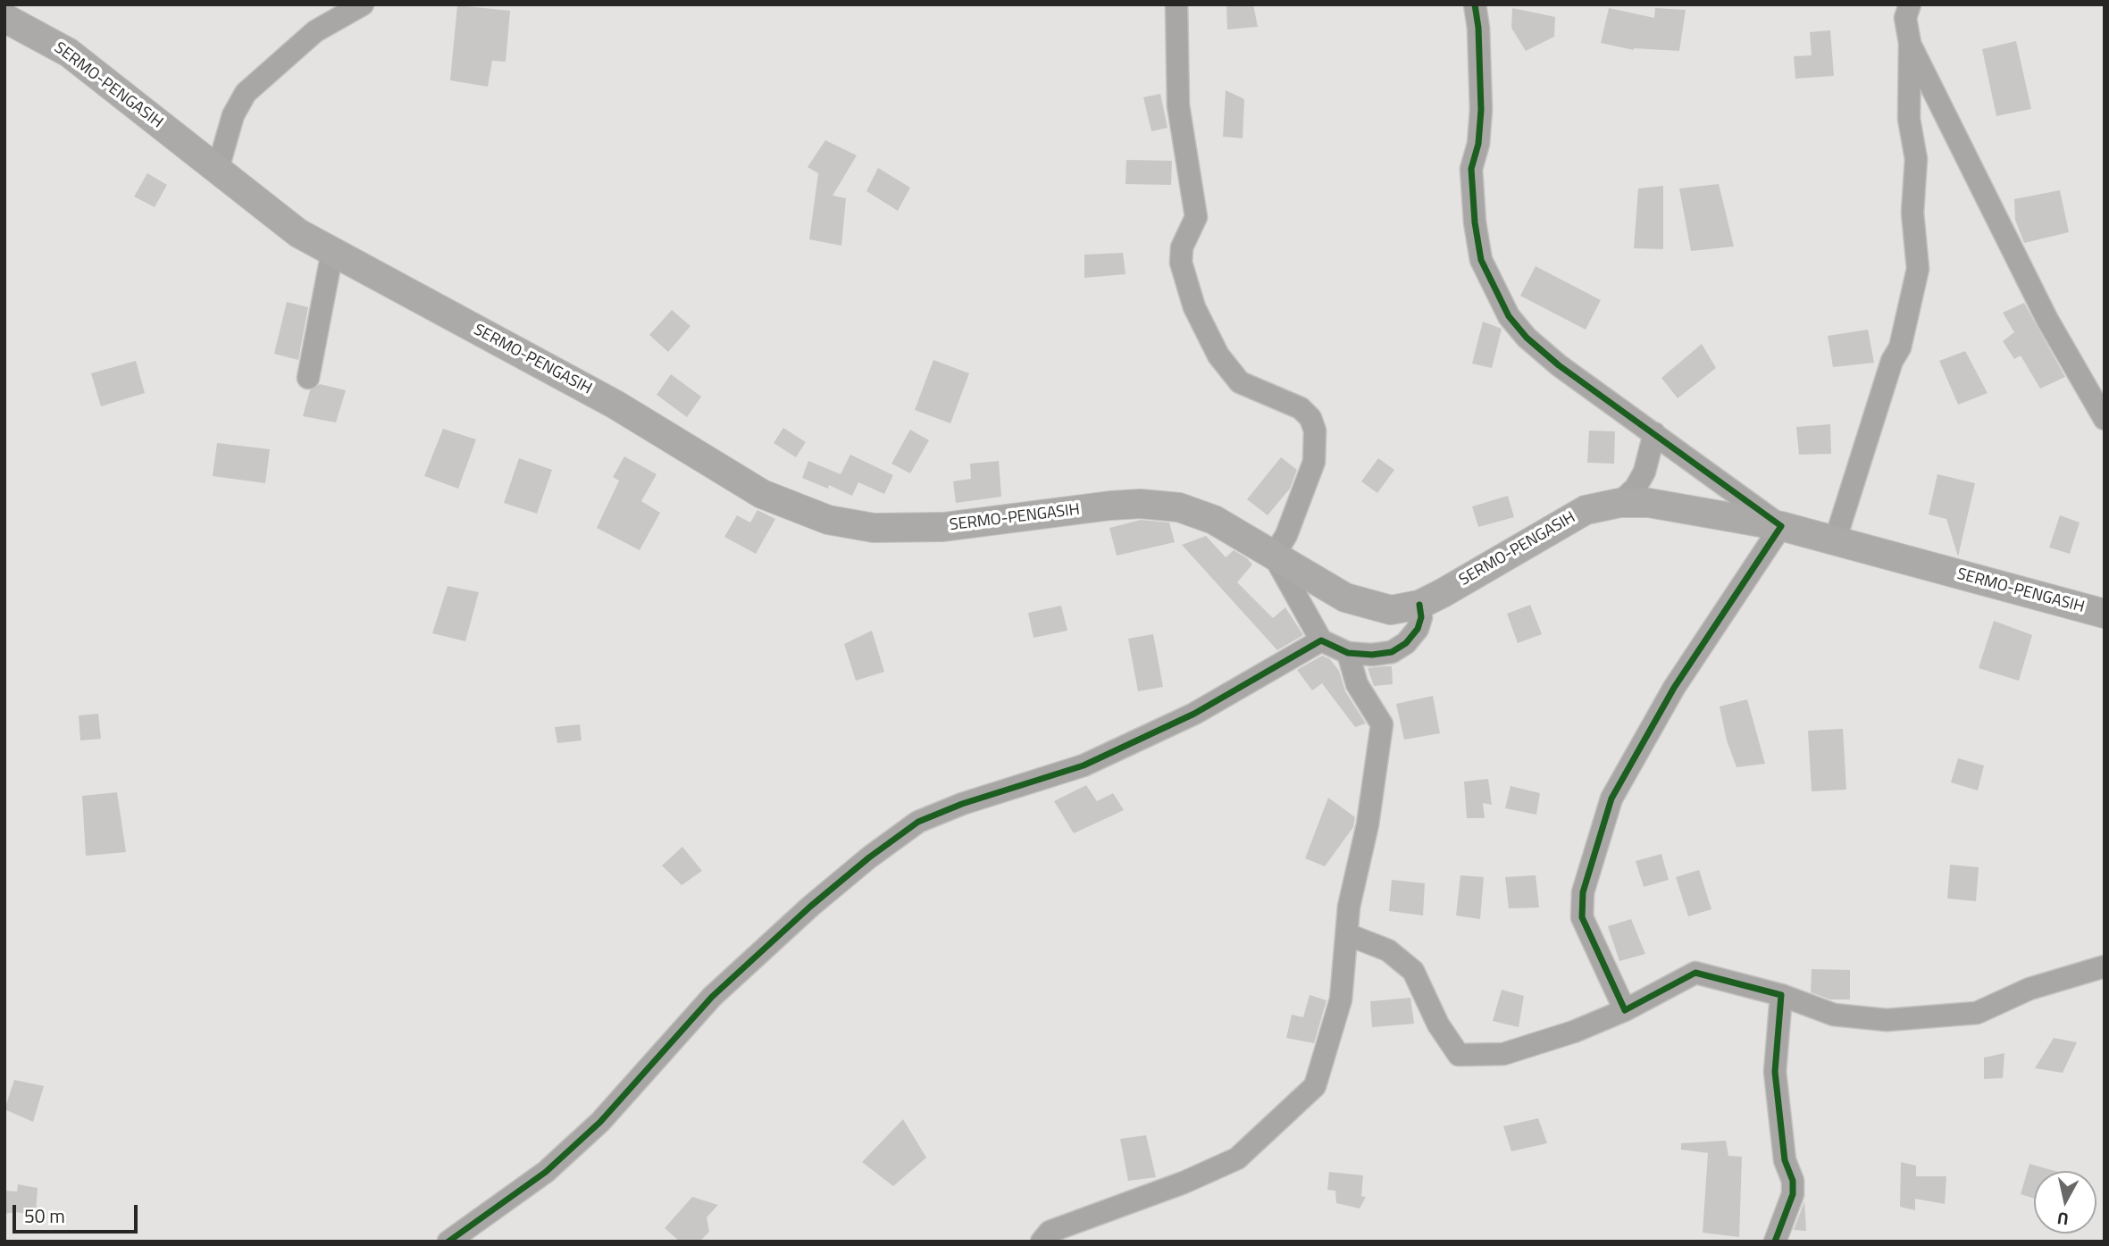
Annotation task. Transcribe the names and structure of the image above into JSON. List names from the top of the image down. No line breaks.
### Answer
{"streets":{"main road":["SERMO-PENGASIH"]},"scale_bar":"50 m","north":"bottom"}
